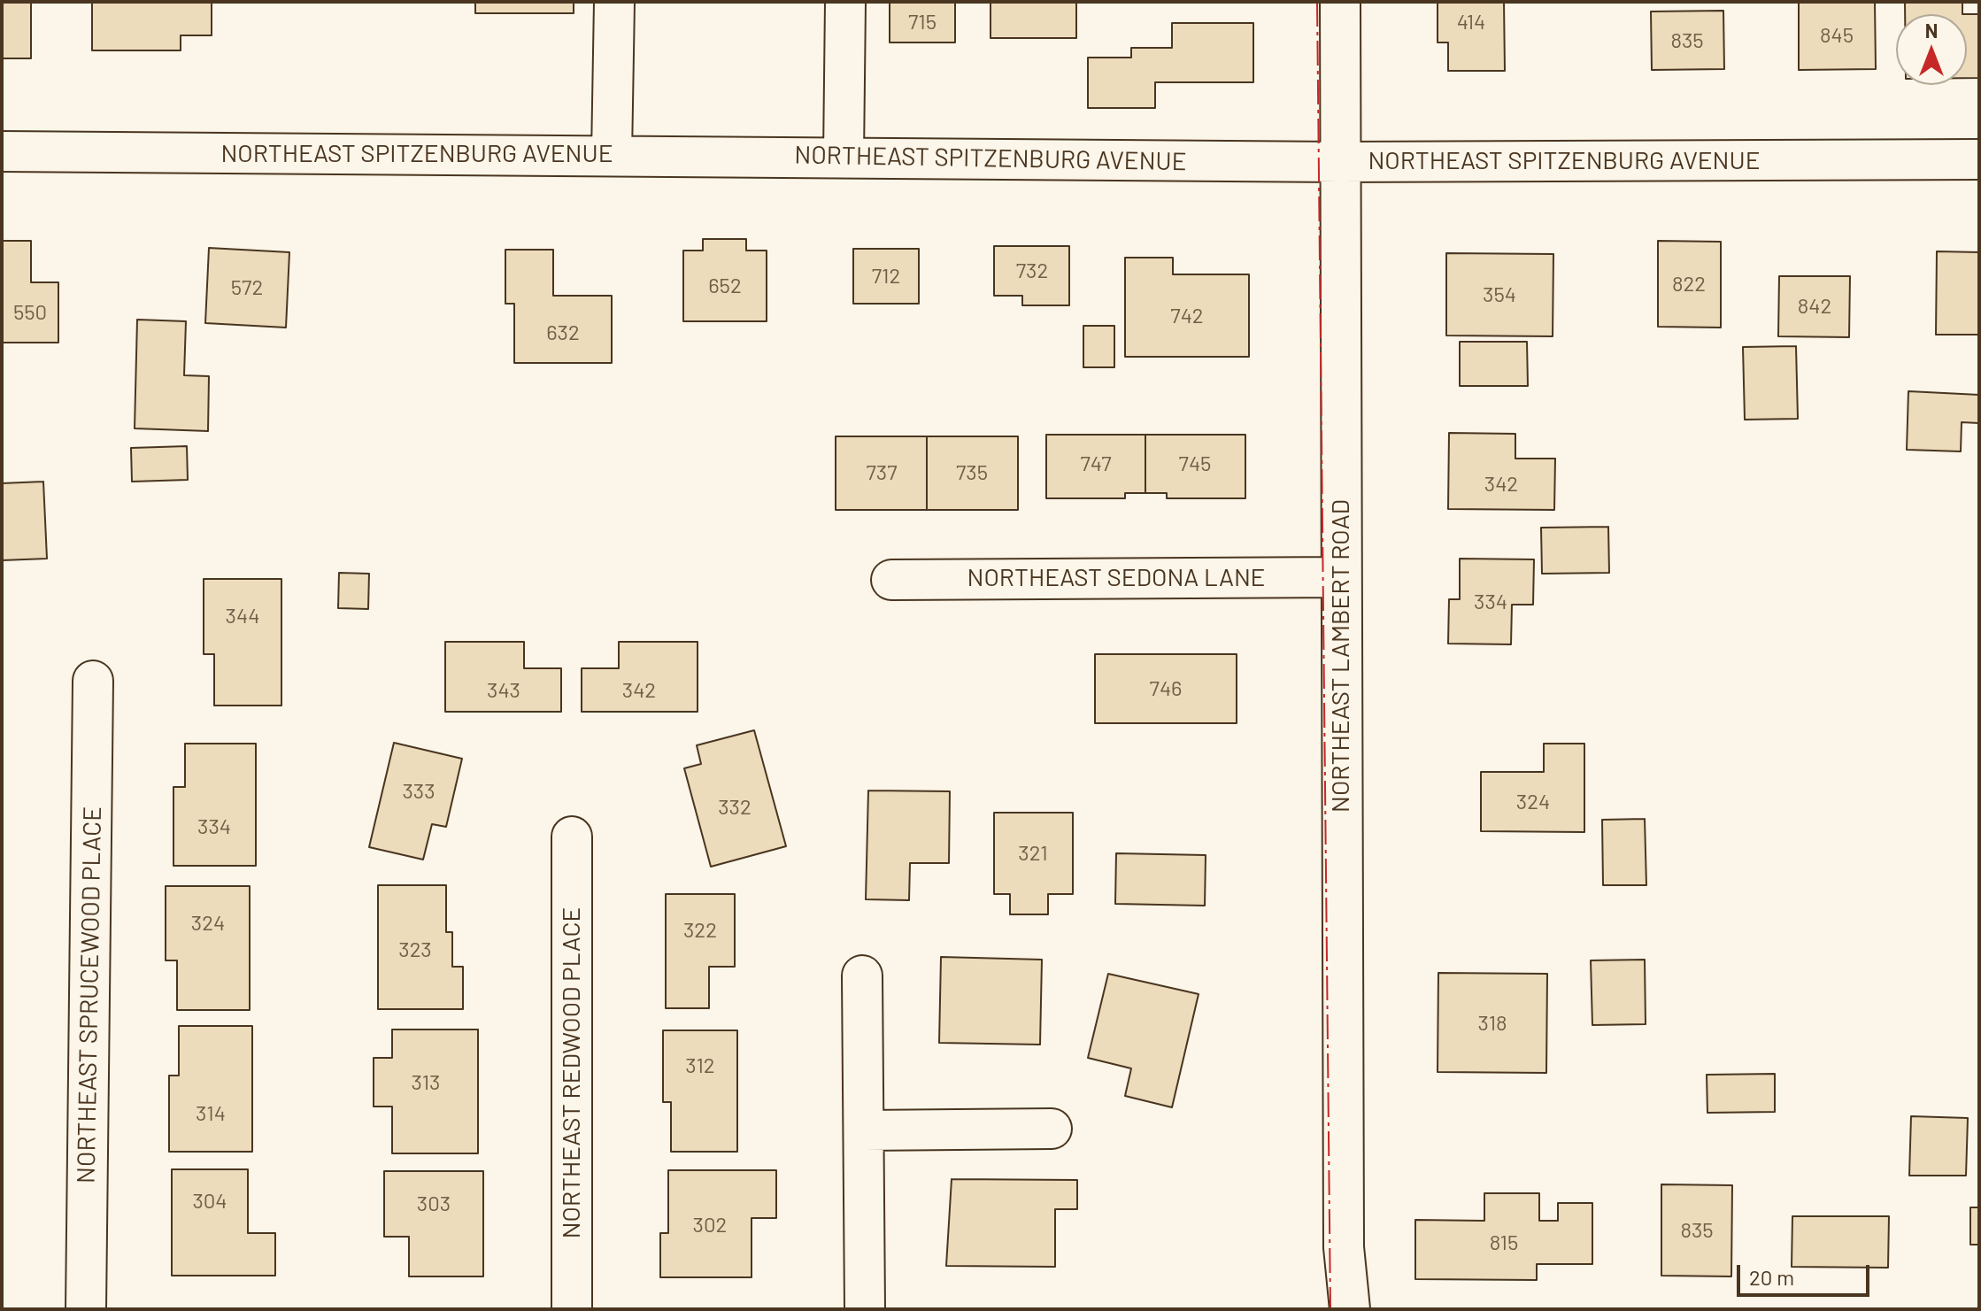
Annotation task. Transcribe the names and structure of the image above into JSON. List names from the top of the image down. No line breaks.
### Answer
{"streets":{"street":["NORTHEAST SPITZENBURG AVENUE","NORTHEAST SEDONA LANE","NORTHEAST LAMBERT ROAD","NORTHEAST SPRUCEWOOD PLACE","NORTHEAST REDWOOD PLACE"]},"crossings":[["NORTHEAST SPITZENBURG AVENUE","NORTHEAST LAMBERT ROAD"],["NORTHEAST SEDONA LANE","NORTHEAST LAMBERT ROAD"]],"house_numbers":["715","414","845","835","732","712","822","652","572","354","842","550","742","632","747","745","737","735","342","334","344","746","343","342","333","324","332","334","321","324","322","323","318","312","313","314","304","303","302","835","815"],"scale_bar":"20 m","north":"top"}
